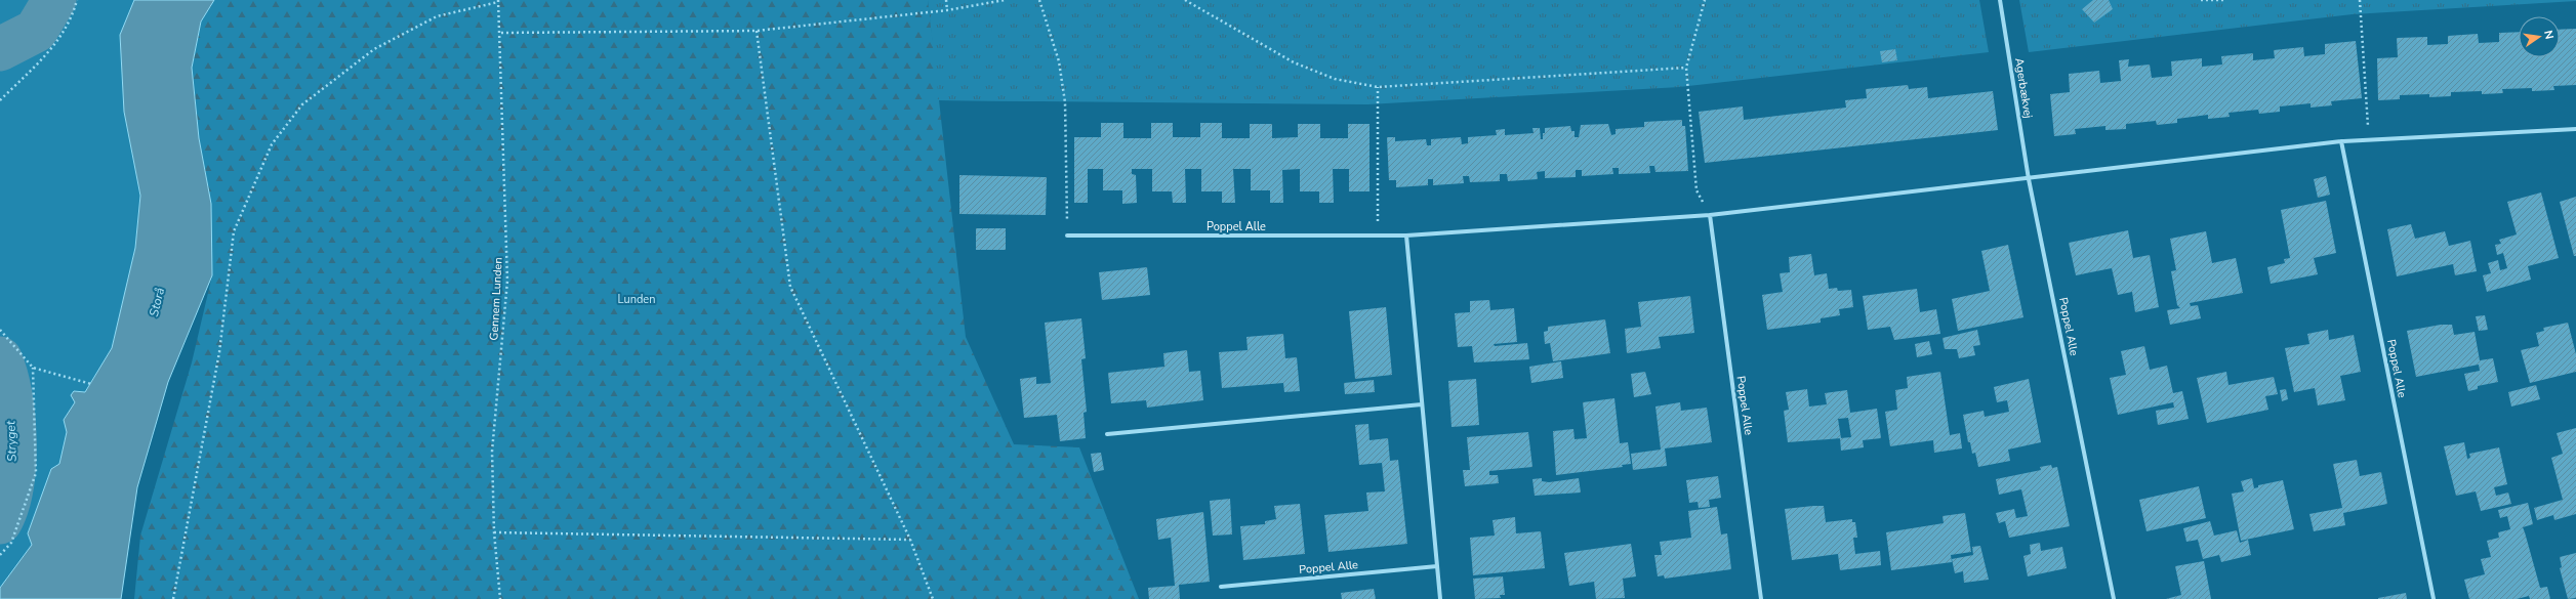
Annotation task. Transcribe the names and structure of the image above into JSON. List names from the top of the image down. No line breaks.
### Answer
{"streets":{"street":["Agerbækvej","Poppel Alle"],"path":["Gennem Lunden"]},"crossings":[["Agerbækvej","Poppel Alle"]],"water":["Storå","Stryget"],"parks":["Lunden"],"north":"right"}
